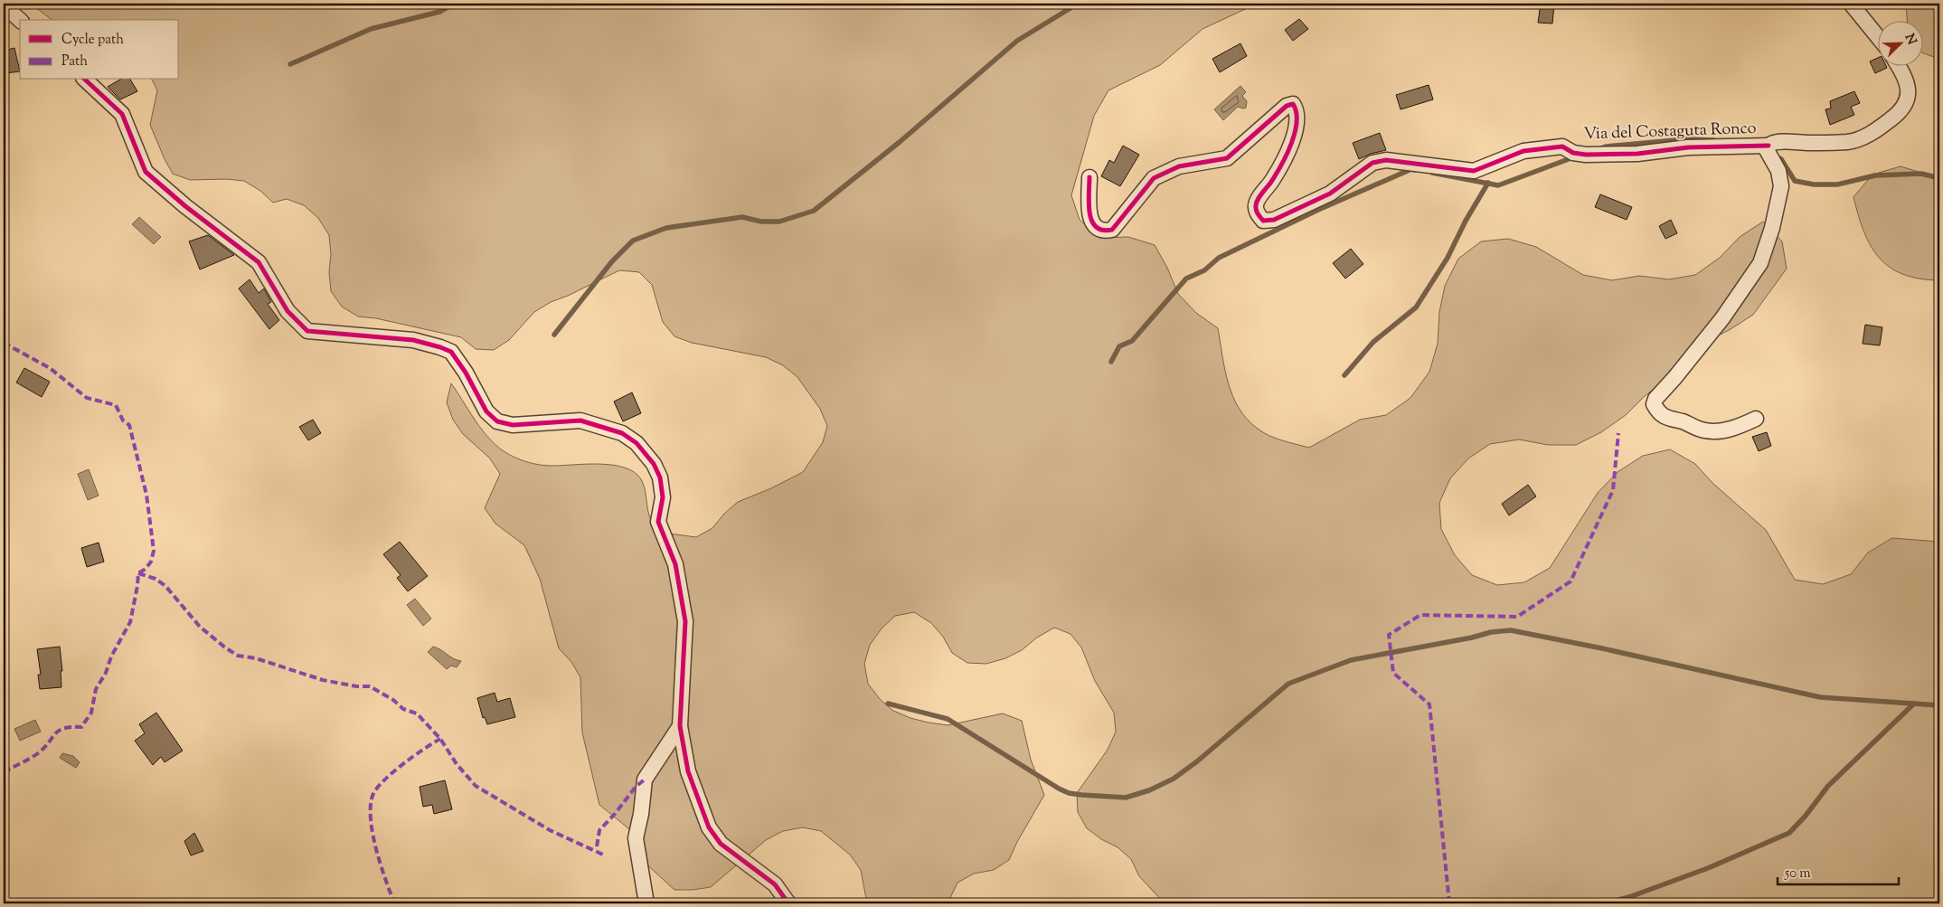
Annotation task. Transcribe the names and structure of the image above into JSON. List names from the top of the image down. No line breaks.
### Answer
{"streets":{"street":["Via del Costaguta Ronco"]},"legend":["Cycle path","Path"],"scale_bar":"50 m","north":"top right"}
